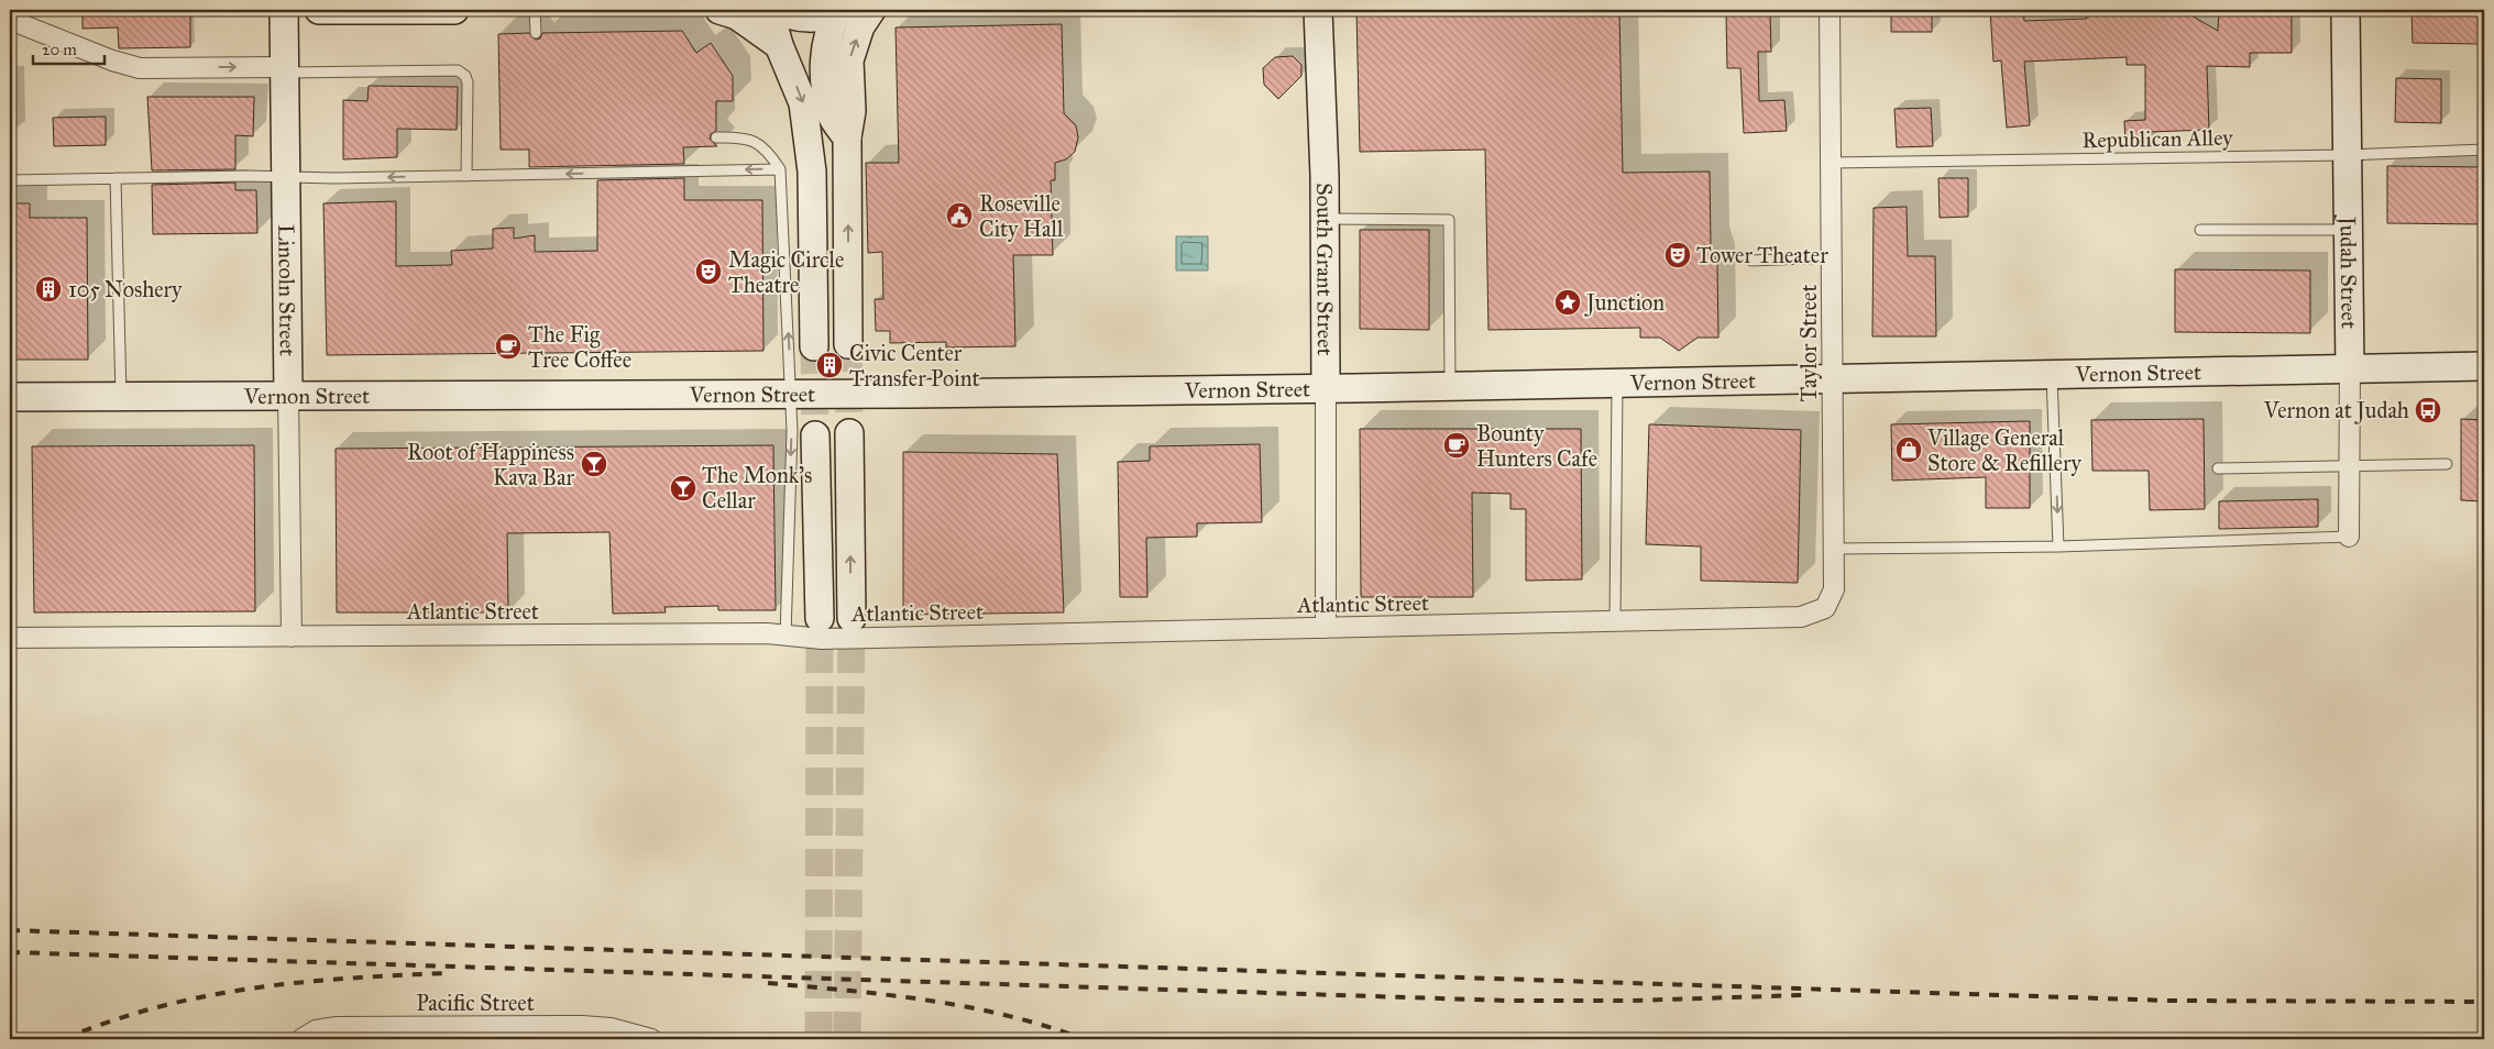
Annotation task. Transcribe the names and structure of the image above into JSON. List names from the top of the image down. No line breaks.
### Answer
{"streets":{"main road":["South Grant Street","Judah Street","Lincoln Street","Vernon Street"],"street":["Taylor Street","Atlantic Street","Pacific Street"],"lane":["Republican Alley"]},"crossings":[["Republican Alley","Judah Street"],["Republican Alley","Taylor Street"],["South Grant Street","Vernon Street"],["South Grant Street","Atlantic Street"],["Judah Street","Vernon Street"],["Lincoln Street","Vernon Street"],["Lincoln Street","Atlantic Street"],["Taylor Street","Vernon Street"],["Taylor Street","Atlantic Street"]],"places":{"public building":["Roseville City Hall"],"theatre":["Tower Theater","Magic Circle Theatre"],"building":["105 Noshery","Civic Center Transfer Point"],"place":["Junction"],"cafe":["The Fig Tree Coffee","Bounty Hunters Cafe"],"bus stop":["Vernon at Judah"],"shop":["Village General Store & Refillery"],"bar":["Root of Happiness Kava Bar","The Monk's Cellar"]},"scale_bar":"20 m"}
